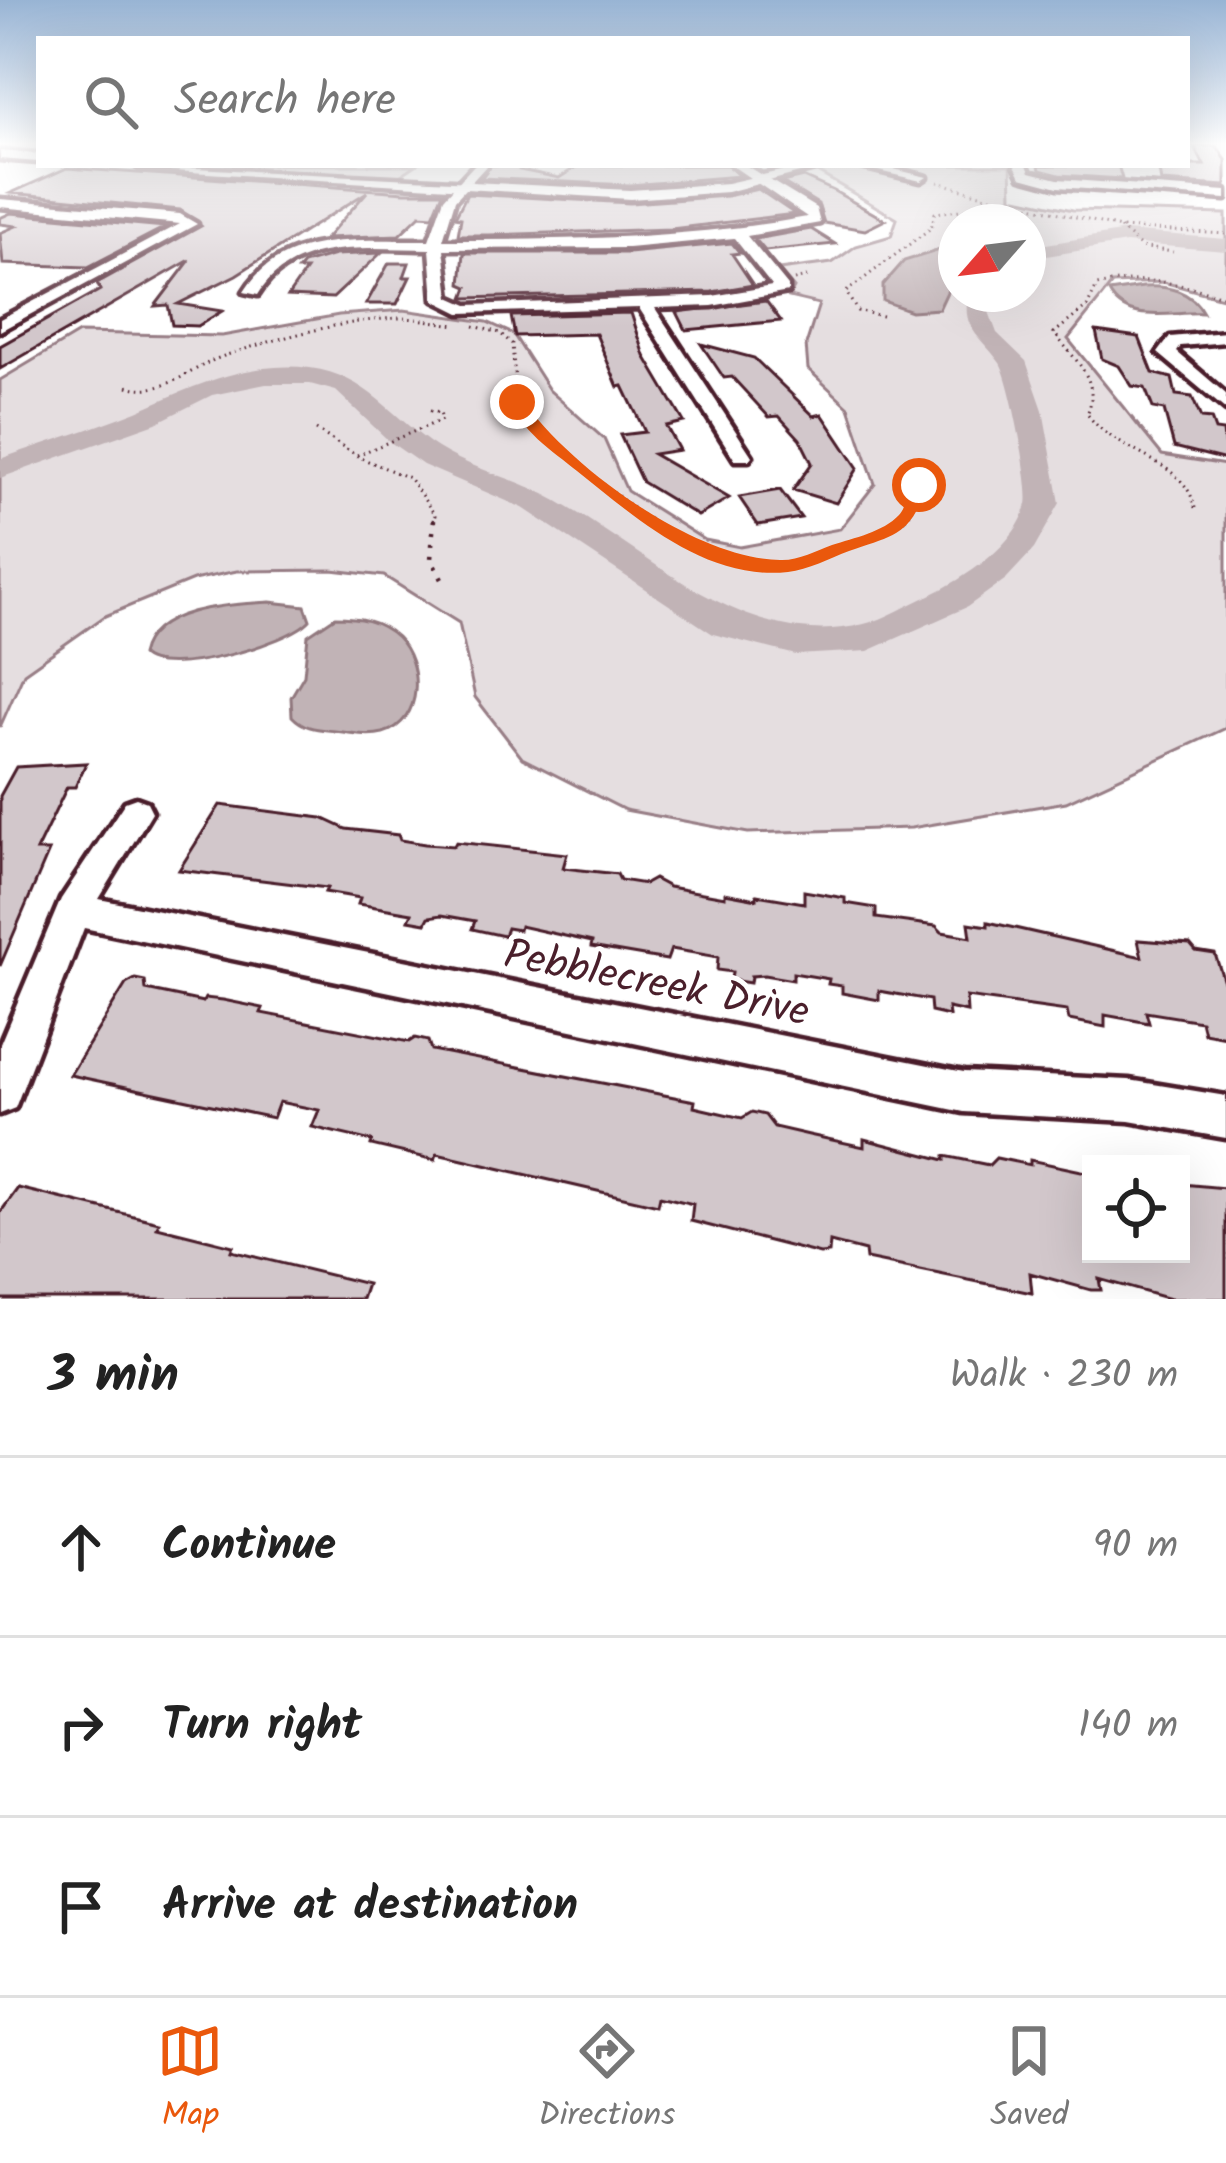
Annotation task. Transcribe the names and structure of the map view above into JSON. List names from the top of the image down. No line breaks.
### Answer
{"streets":{"street":["Pebblecreek Drive"]},"north":"bottom left","page":{"search":"Search here","heading":["3 min","Walk · 230 m"],"list":[["Continue","90 m"],["Turn right","140 m"],"Arrive at destination"],"nav":["Map","Directions","Saved"]}}
